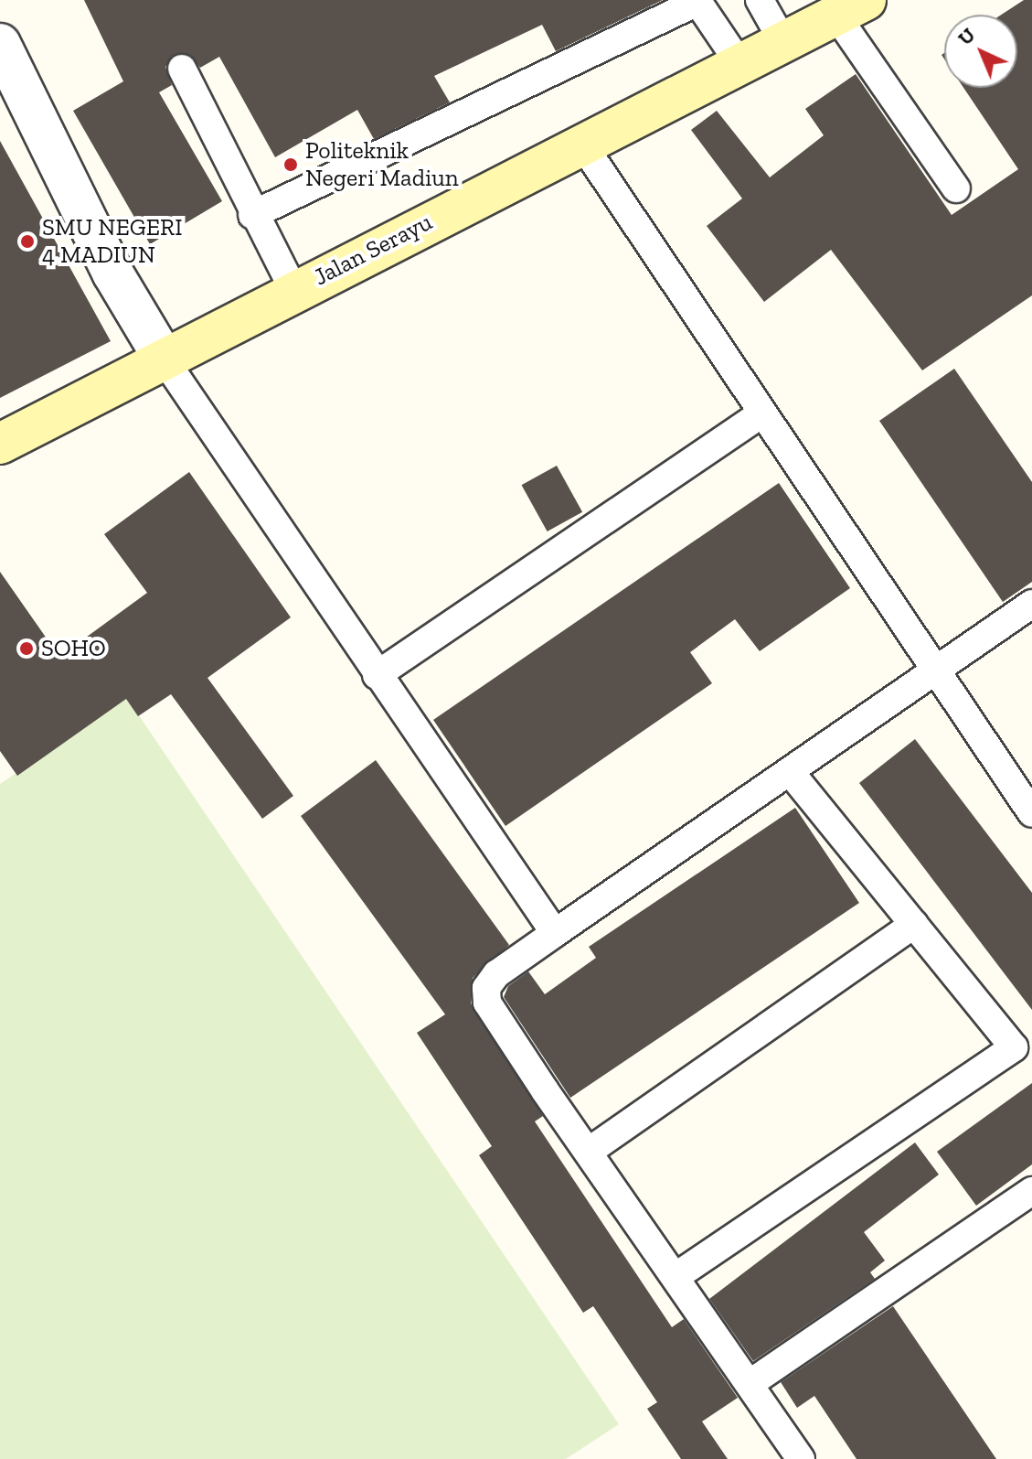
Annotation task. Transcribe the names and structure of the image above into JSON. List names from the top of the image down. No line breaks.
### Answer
{"streets":{"main road":["Jalan Serayu"]},"places":["Politeknik Negeri Madiun","SMU NEGERI 4 MADIUN","SOHO"],"north":"top left"}
